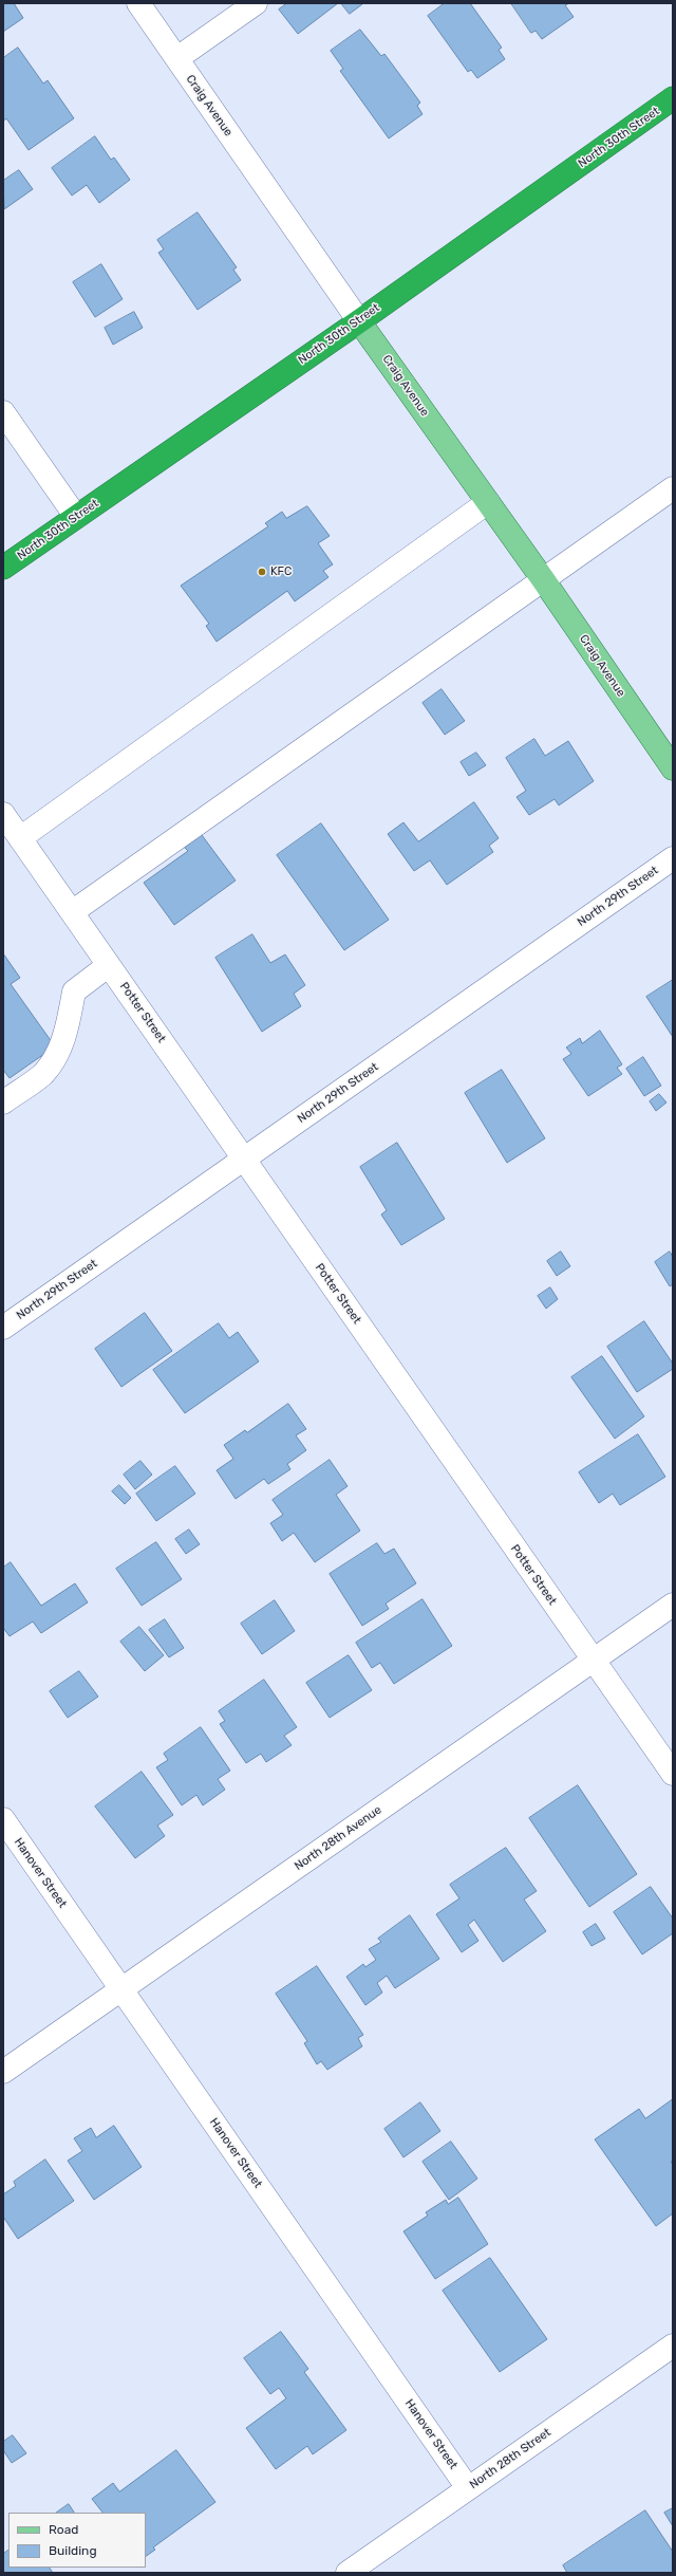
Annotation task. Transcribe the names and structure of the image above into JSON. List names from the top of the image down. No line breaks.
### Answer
{"streets":{"highway":["North 30th Street"],"main road":["Craig Avenue"],"street":["North 29th Street","Potter Street","North 28th Avenue","Hanover Street","North 28th Street"]},"crossings":[["Craig Avenue","North 30th Street"],["North 29th Street","Potter Street"],["Potter Street","North 28th Avenue"],["North 28th Avenue","Hanover Street"],["Hanover Street","North 28th Street"]],"places":["KFC"],"legend":["Road","Building"]}
